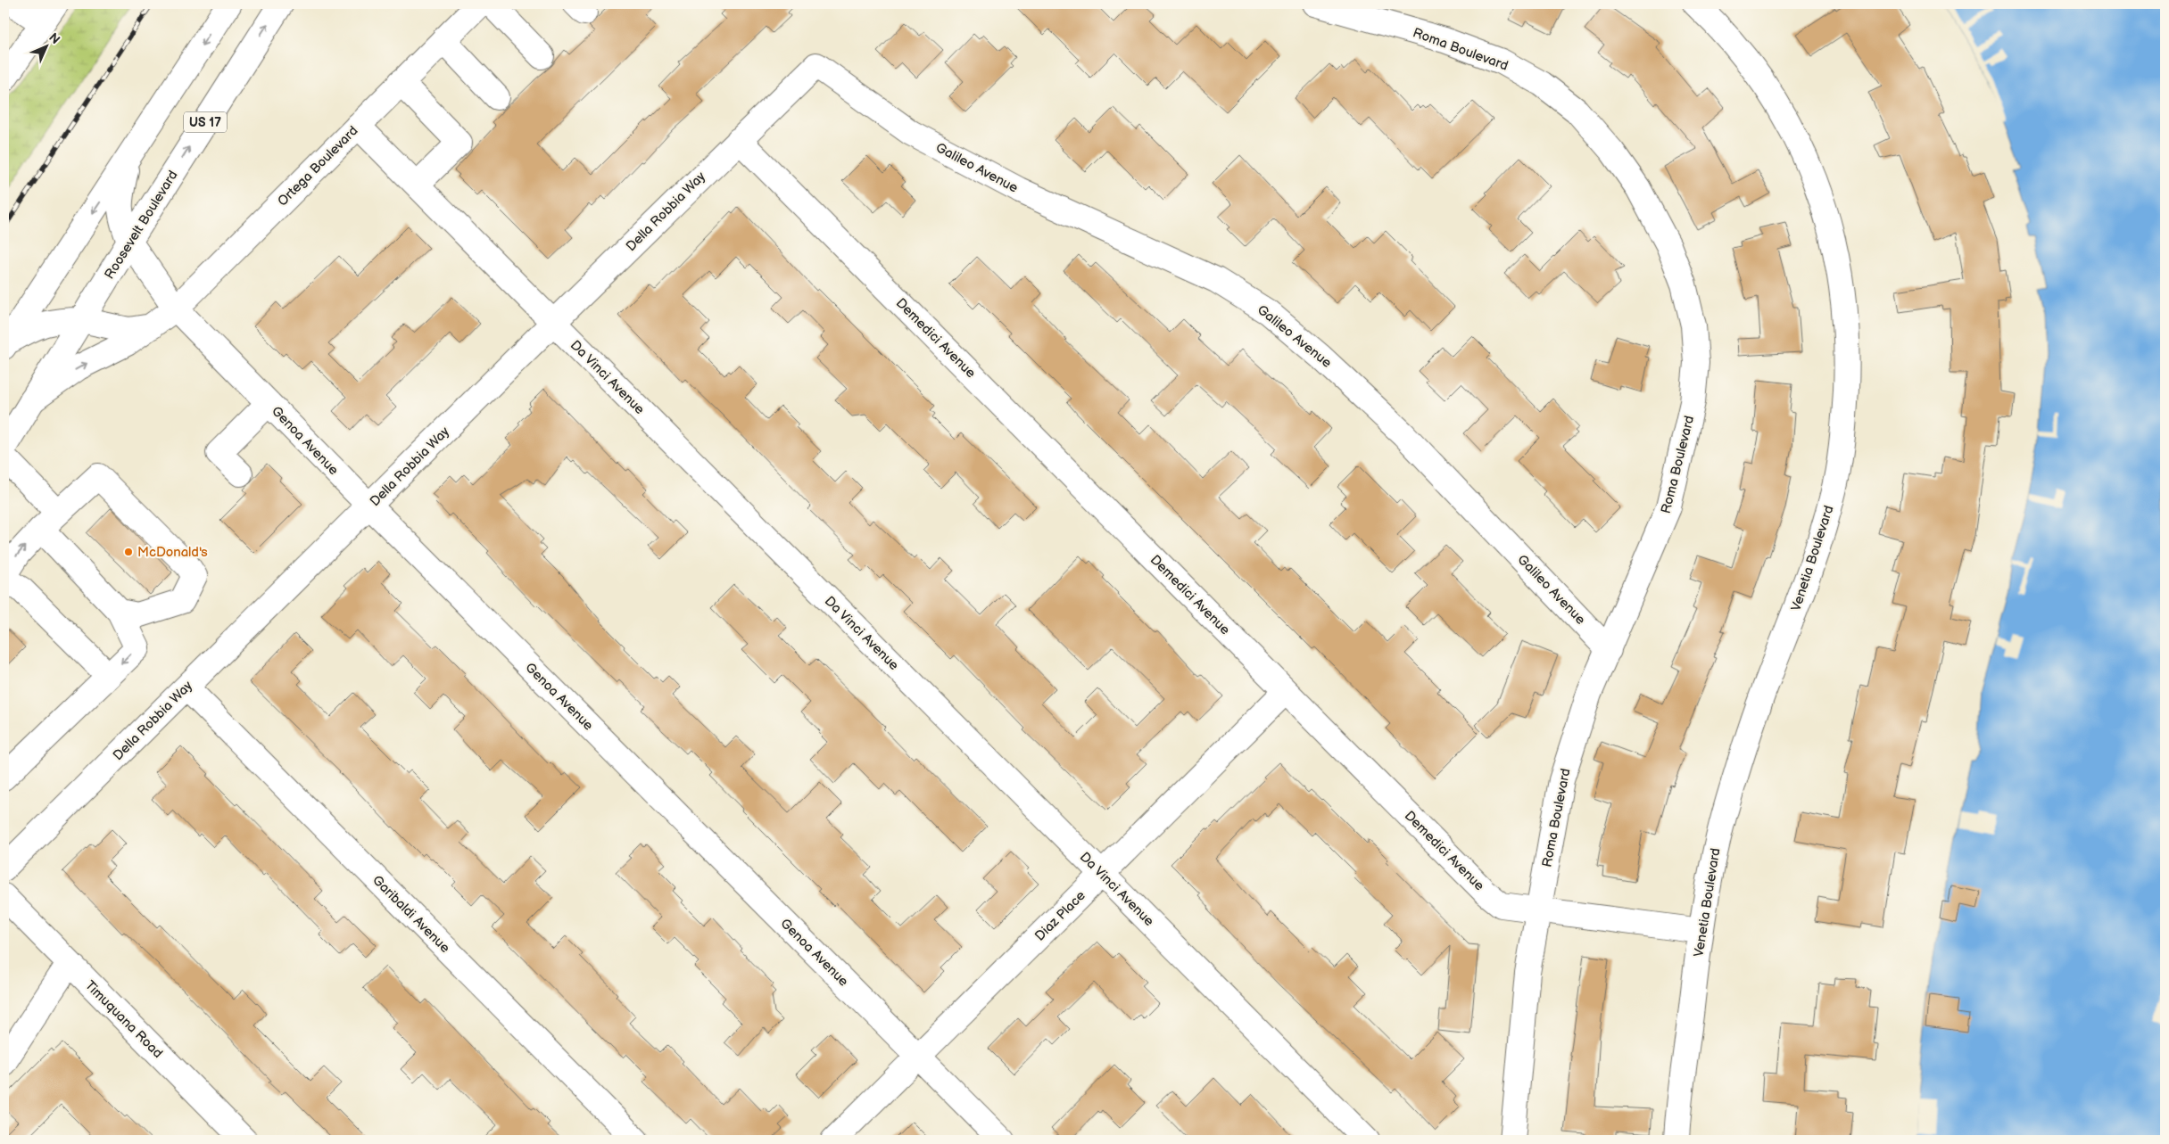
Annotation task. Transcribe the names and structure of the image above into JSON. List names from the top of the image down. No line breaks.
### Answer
{"streets":{"main road":["Roma Boulevard","US 17","Ortega Boulevard","Galileo Avenue","Della Robbia Way","Roosevelt Boulevard","Demedici Avenue","Da Vinci Avenue","Genoa Avenue","Venetia Boulevard","Garibaldi Avenue","Diaz Place","Timuquana Road"]},"crossings":[["Roma Boulevard","Galileo Avenue"],["Roma Boulevard","Demedici Avenue"],["Ortega Boulevard","Roosevelt Boulevard"],["Ortega Boulevard","Da Vinci Avenue"],["Ortega Boulevard","Genoa Avenue"],["Galileo Avenue","Della Robbia Way"],["Della Robbia Way","Demedici Avenue"],["Della Robbia Way","Da Vinci Avenue"],["Della Robbia Way","Genoa Avenue"],["Della Robbia Way","Garibaldi Avenue"],["Roosevelt Boulevard","Genoa Avenue"],["Demedici Avenue","Venetia Boulevard"],["Demedici Avenue","Diaz Place"],["Da Vinci Avenue","Diaz Place"],["Genoa Avenue","Diaz Place"]],"places":["McDonald's"],"north":"top right"}
